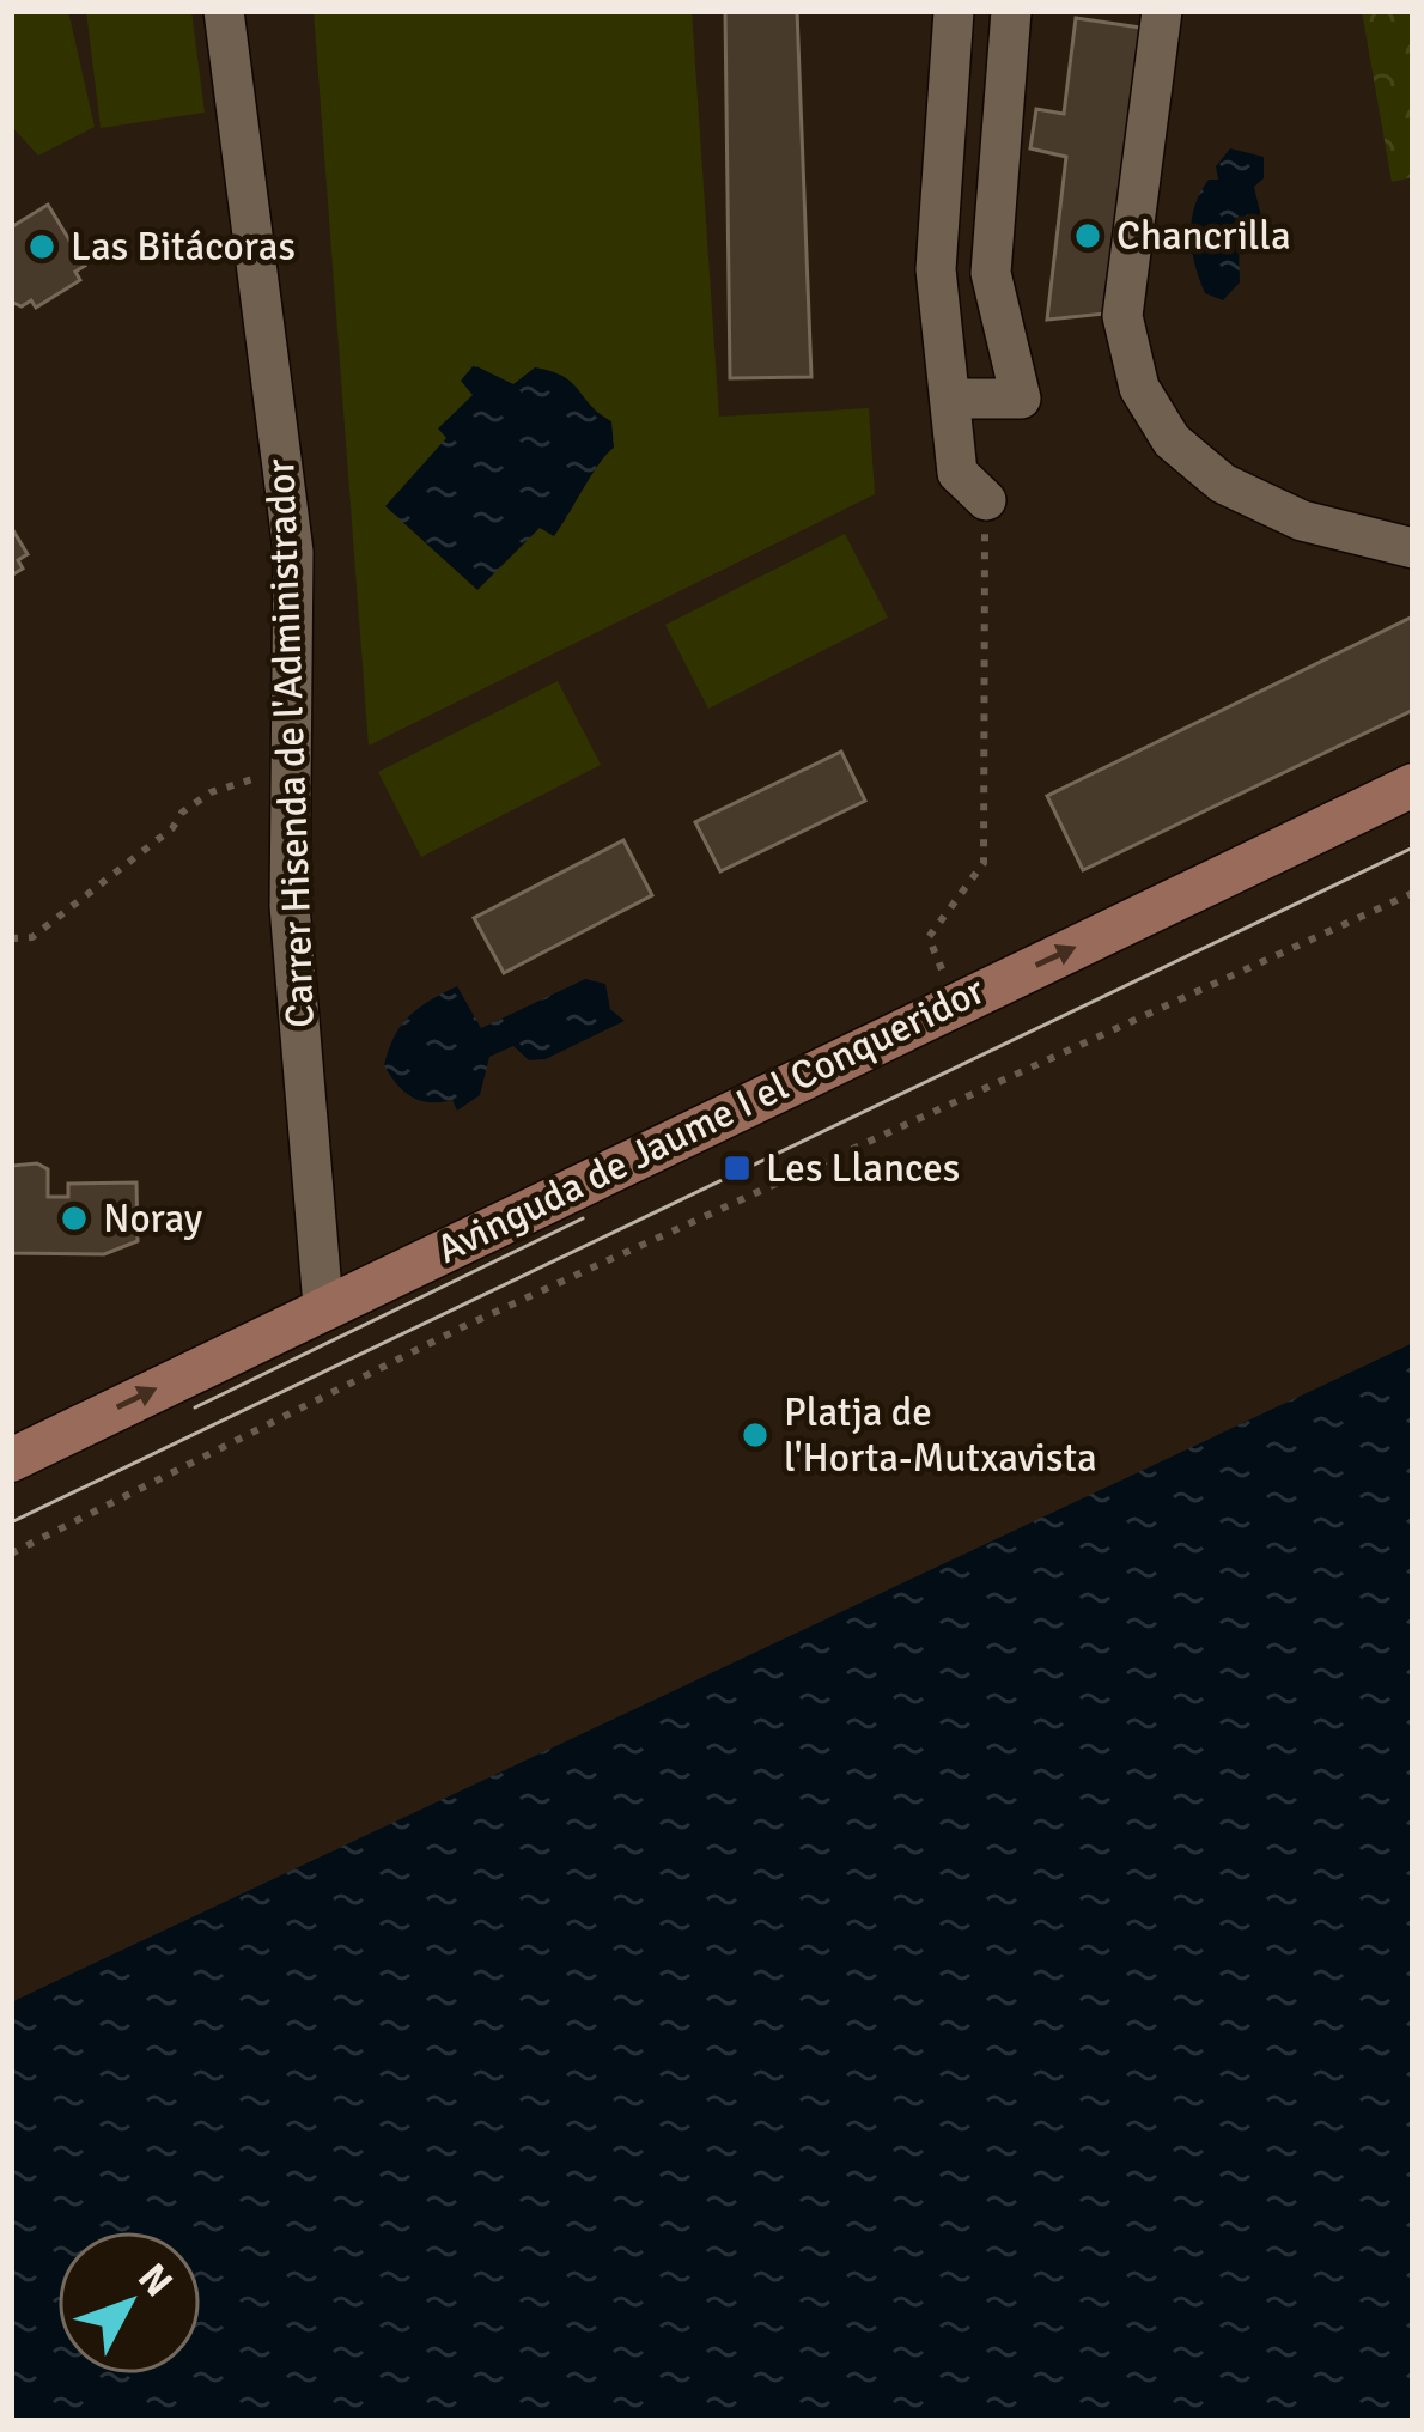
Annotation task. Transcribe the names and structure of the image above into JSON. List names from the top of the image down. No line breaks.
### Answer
{"streets":{"street":["Carrer Hisenda de l'Administrador","Avinguda de Jaume I el Conqueridor"]},"crossings":[["Carrer Hisenda de l'Administrador","Avinguda de Jaume I el Conqueridor"]],"one_way":["Avinguda de Jaume I el Conqueridor"],"places":{"other":["Chancrilla","Las Bitácoras","Noray","Platja de l'Horta-Mutxavista"],"transit":["Les Llances"]},"north":"top right"}
